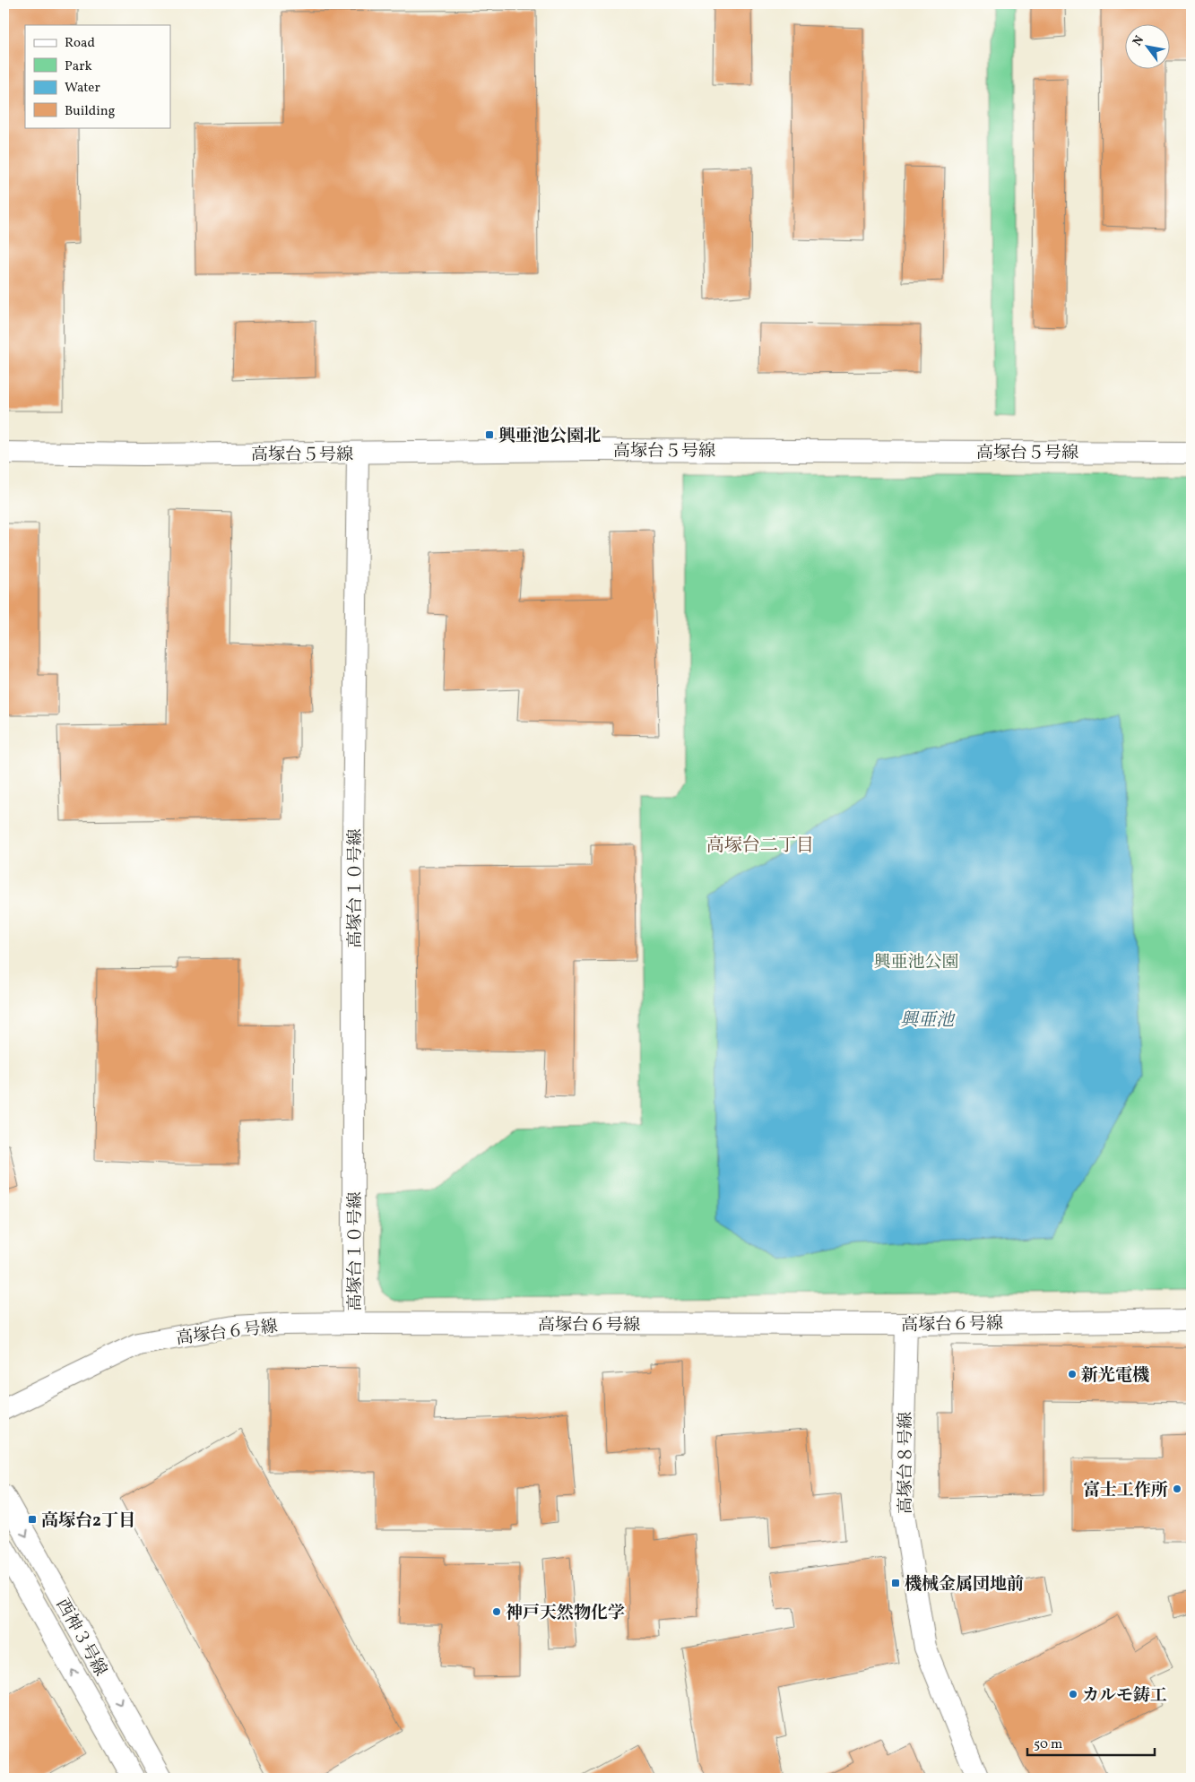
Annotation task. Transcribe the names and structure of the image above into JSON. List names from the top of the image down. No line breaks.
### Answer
{"streets":{"street":["高塚台５号線","高塚台１０号線","高塚台６号線","高塚台８号線","西神３号線"]},"crossings":[["高塚台５号線","高塚台１０号線"],["高塚台１０号線","高塚台６号線"],["高塚台６号線","高塚台８号線"]],"districts":["高塚台二丁目"],"water":["興亜池"],"parks":["興亜池公園"],"places":{"transit":["興亜池公園北","高塚台2丁目","機械金属団地前"],"other":["新光電機","富士工作所","神戸天然物化学","カルモ鋳工"]},"legend":["Road","Park","Water","Building"],"scale_bar":"50 m","north":"top left"}
